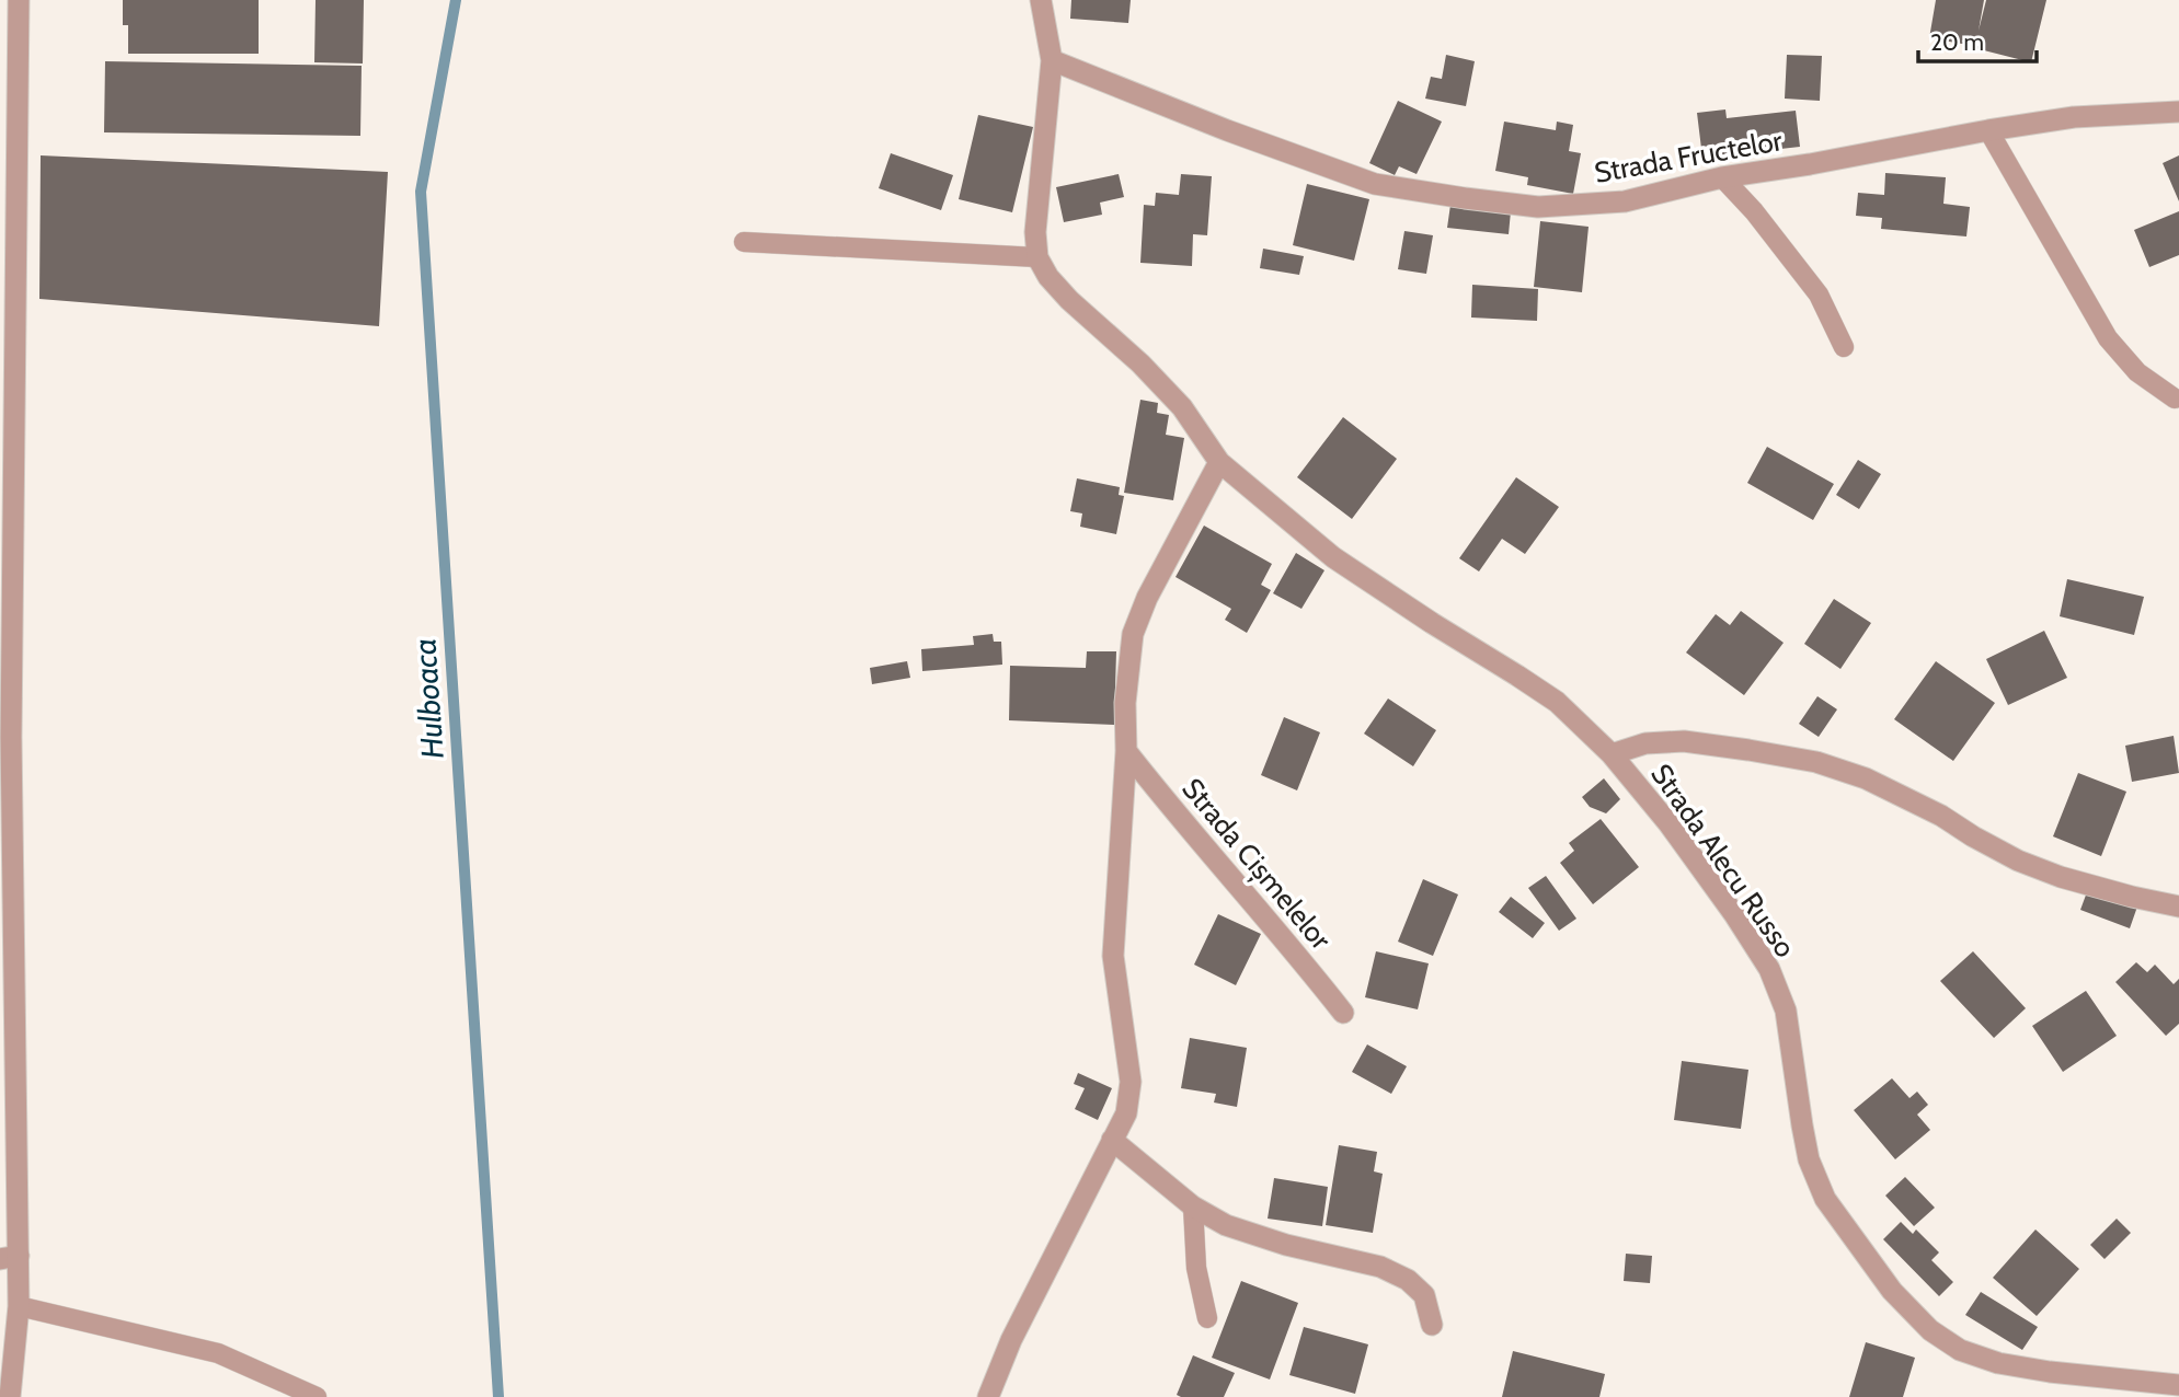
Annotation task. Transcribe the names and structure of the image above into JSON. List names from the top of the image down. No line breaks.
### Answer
{"streets":{"street":["Strada Fructelor","Strada Alecu Russo","Strada Cișmelelor"]},"water":["Hulboaca"],"scale_bar":"20 m"}
